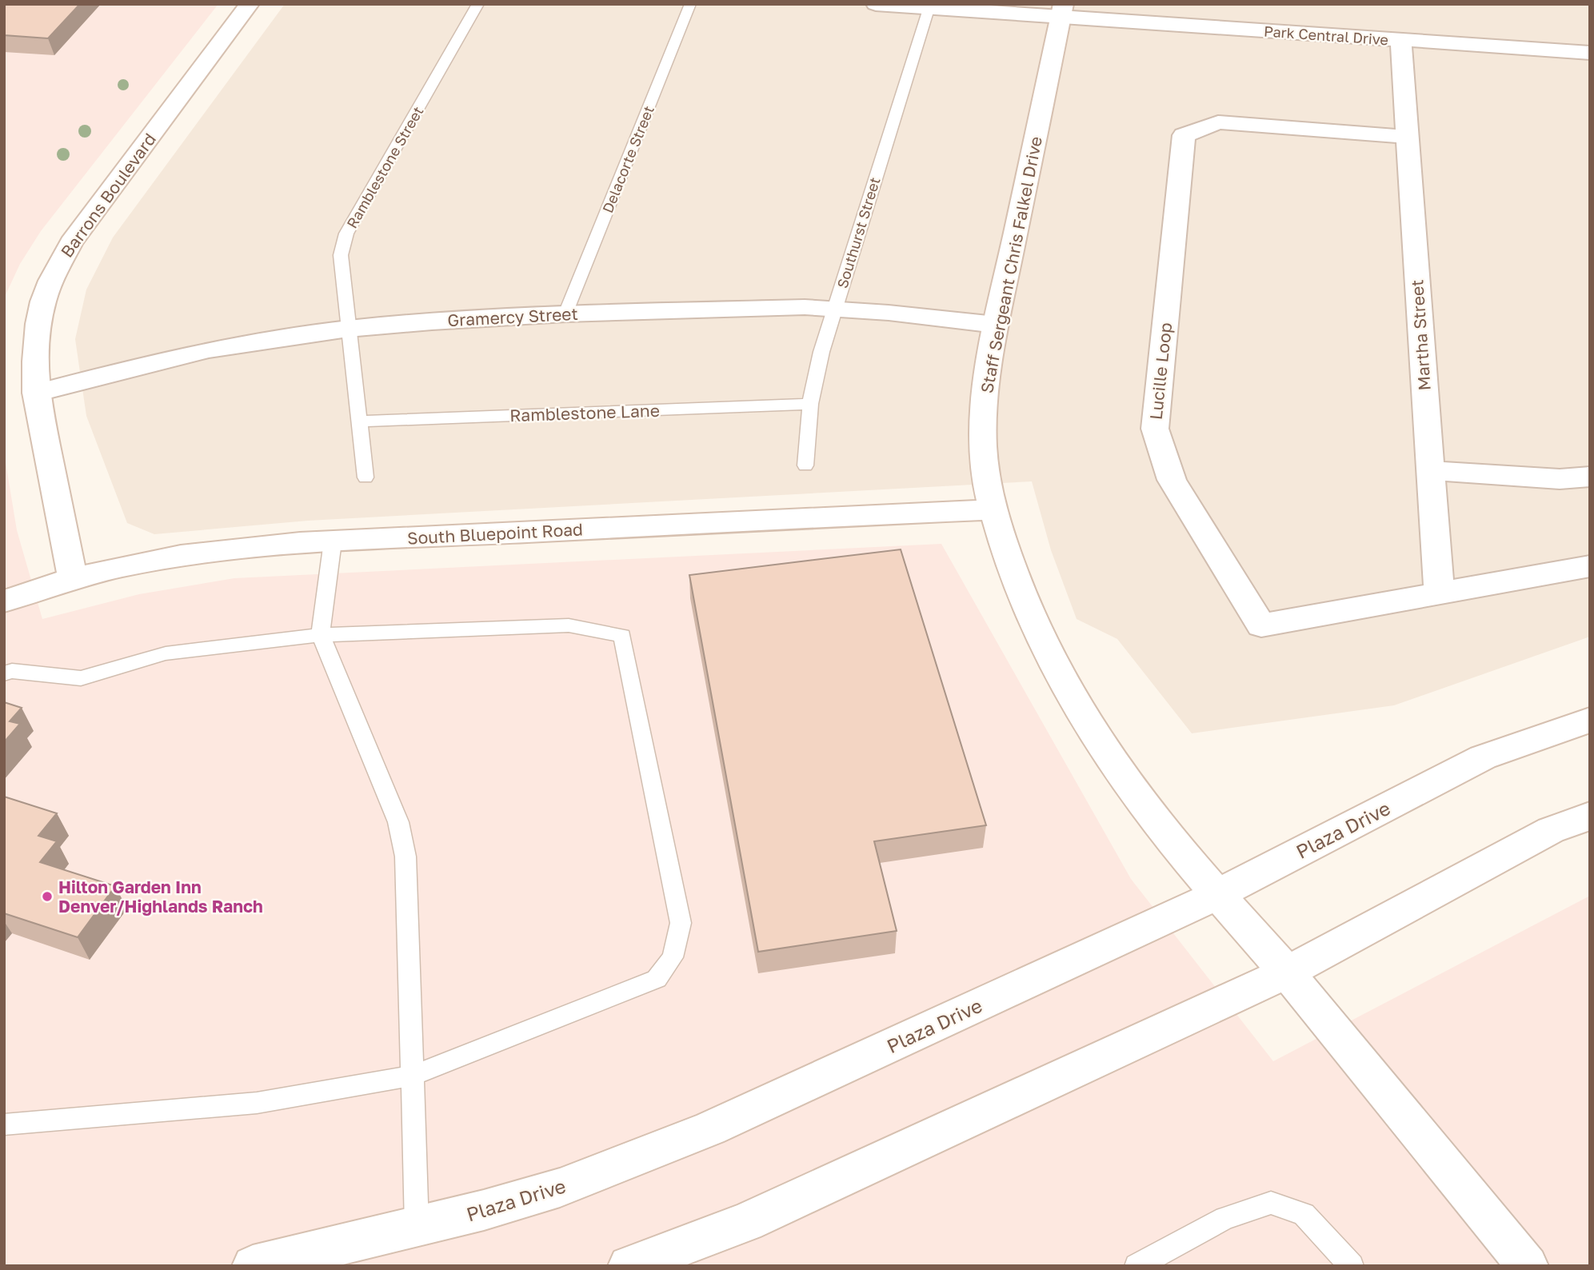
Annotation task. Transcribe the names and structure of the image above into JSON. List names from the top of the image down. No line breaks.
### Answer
{"streets":{"street":["Park Central Drive","Barrons Boulevard","Staff Sergeant Chris Falkel Drive","Gramercy Street","Martha Street","Lucille Loop","South Bluepoint Road","Plaza Drive"],"lane":["Delacorte Street","Ramblestone Street","Southurst Street","Ramblestone Lane"]},"crossings":[["Park Central Drive","Southurst Street"],["Park Central Drive","Staff Sergeant Chris Falkel Drive"],["Park Central Drive","Martha Street"],["Delacorte Street","Gramercy Street"],["Ramblestone Street","Gramercy Street"],["Ramblestone Street","Ramblestone Lane"],["Barrons Boulevard","Gramercy Street"],["Barrons Boulevard","South Bluepoint Road"],["Southurst Street","Gramercy Street"],["Southurst Street","Ramblestone Lane"],["Staff Sergeant Chris Falkel Drive","Gramercy Street"],["Staff Sergeant Chris Falkel Drive","South Bluepoint Road"],["Staff Sergeant Chris Falkel Drive","Plaza Drive"],["Martha Street","Lucille Loop"]],"places":["Hilton Garden Inn Denver/Highlands Ranch"]}
